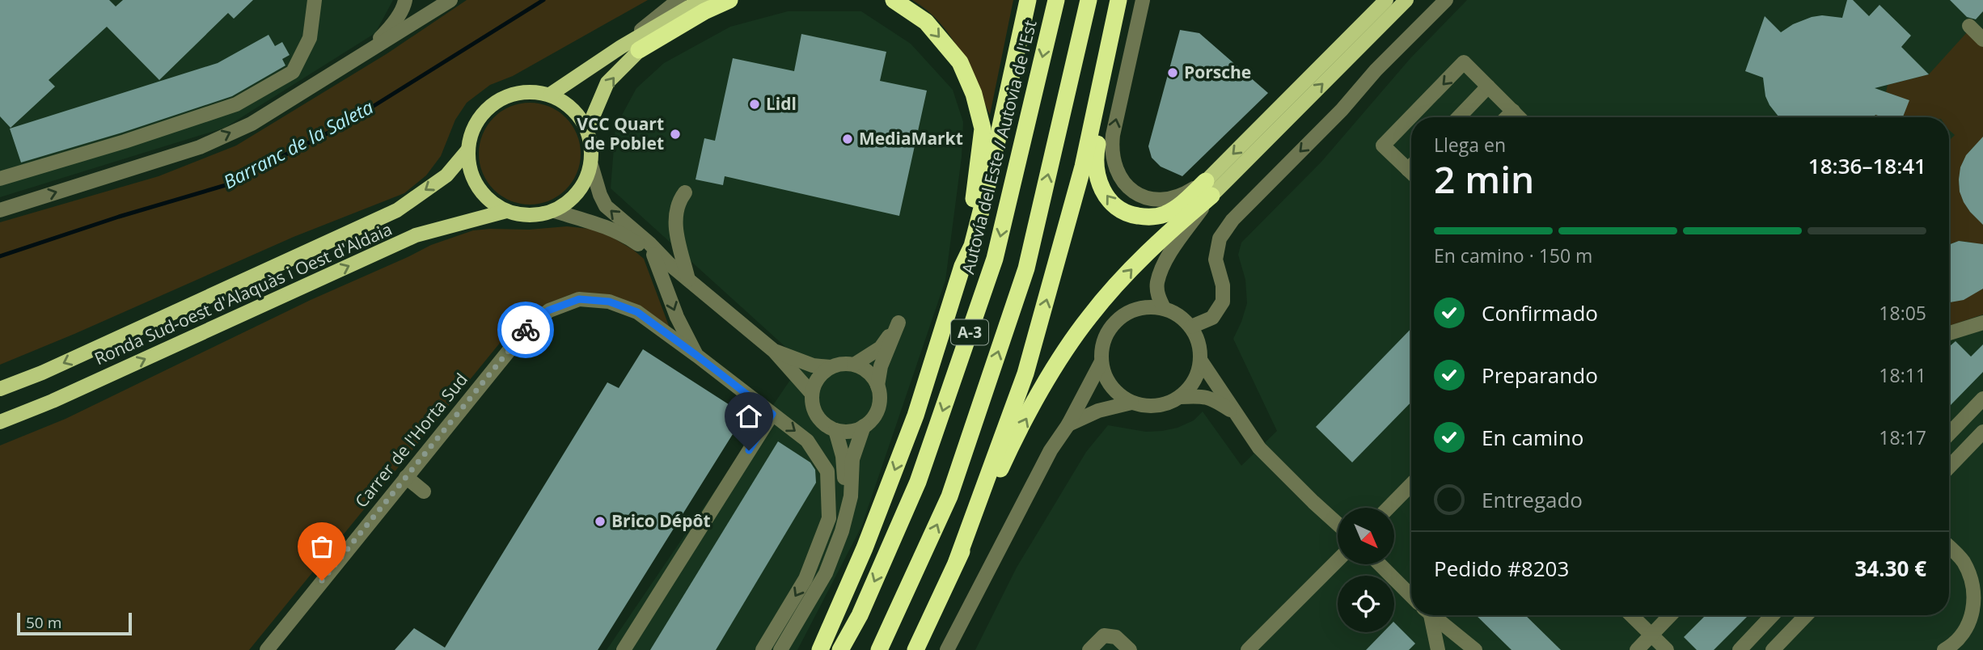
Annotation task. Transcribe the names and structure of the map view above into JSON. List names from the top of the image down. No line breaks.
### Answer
{"streets":{"highway":["Autovía del Este / Autovia de l'Est","A-3"],"main road":["Ronda Sud-oest d'Alaquàs i Oest d'Aldaia"],"street":["Carrer de l'Horta Sud"]},"water":["Barranc de la Saleta"],"places":["Porsche","Lidl","VCC Quart de Poblet","MediaMarkt","Brico Dépôt"],"scale_bar":"50 m","north":"bottom right","page":{"heading":["2 min","Llega en","18:36–18:41"],"panel":["Pedido #8203","34.30 €"],"bar":"En camino · 150 m","list":[["Confirmado","18:05"],["Preparando","18:11"],["En camino","18:17"],"Entregado"],"scale":"50 m"}}
